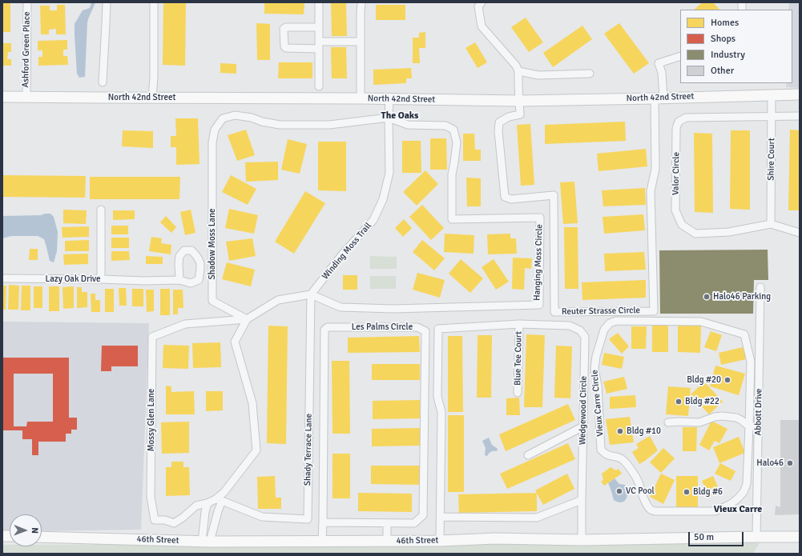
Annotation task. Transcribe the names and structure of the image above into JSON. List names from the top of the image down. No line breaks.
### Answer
{"streets":{"street":["Ashford Green Place","North 42nd Street","Shire Court","Valor Circle","Shadow Moss Lane","Winding Moss Trail","Hanging Moss Circle","Lazy Oak Drive","Reuter Strasse Circle","Les Palms Circle","Blue Tee Court","Vieux Carre Circle","Wedgewood Circle","Abbott Drive","Mossy Glen Lane","Shady Terrace Lane","46th Street"]},"crossings":[["Ashford Green Place","North 42nd Street"],["North 42nd Street","Shire Court"],["North 42nd Street","Winding Moss Trail"],["North 42nd Street","Reuter Strasse Circle"],["Shire Court","Valor Circle"],["Shadow Moss Lane","Winding Moss Trail"],["Shadow Moss Lane","Hanging Moss Circle"],["Shadow Moss Lane","Mossy Glen Lane"],["Winding Moss Trail","Hanging Moss Circle"],["Winding Moss Trail","Shady Terrace Lane"],["Hanging Moss Circle","Shady Terrace Lane"],["Les Palms Circle","Wedgewood Circle"],["Les Palms Circle","46th Street"],["Blue Tee Court","Wedgewood Circle"],["Wedgewood Circle","46th Street"],["Abbott Drive","46th Street"],["Mossy Glen Lane","Shady Terrace Lane"]],"districts":["The Oaks","Vieux Carre"],"places":["Halo46 Parking","Bldg #20","Bldg #22","Bldg #10","Halo46","VC Pool","Bldg #6"],"legend":["Homes","Shops","Industry","Other"],"scale_bar":"50 m","north":"right"}
